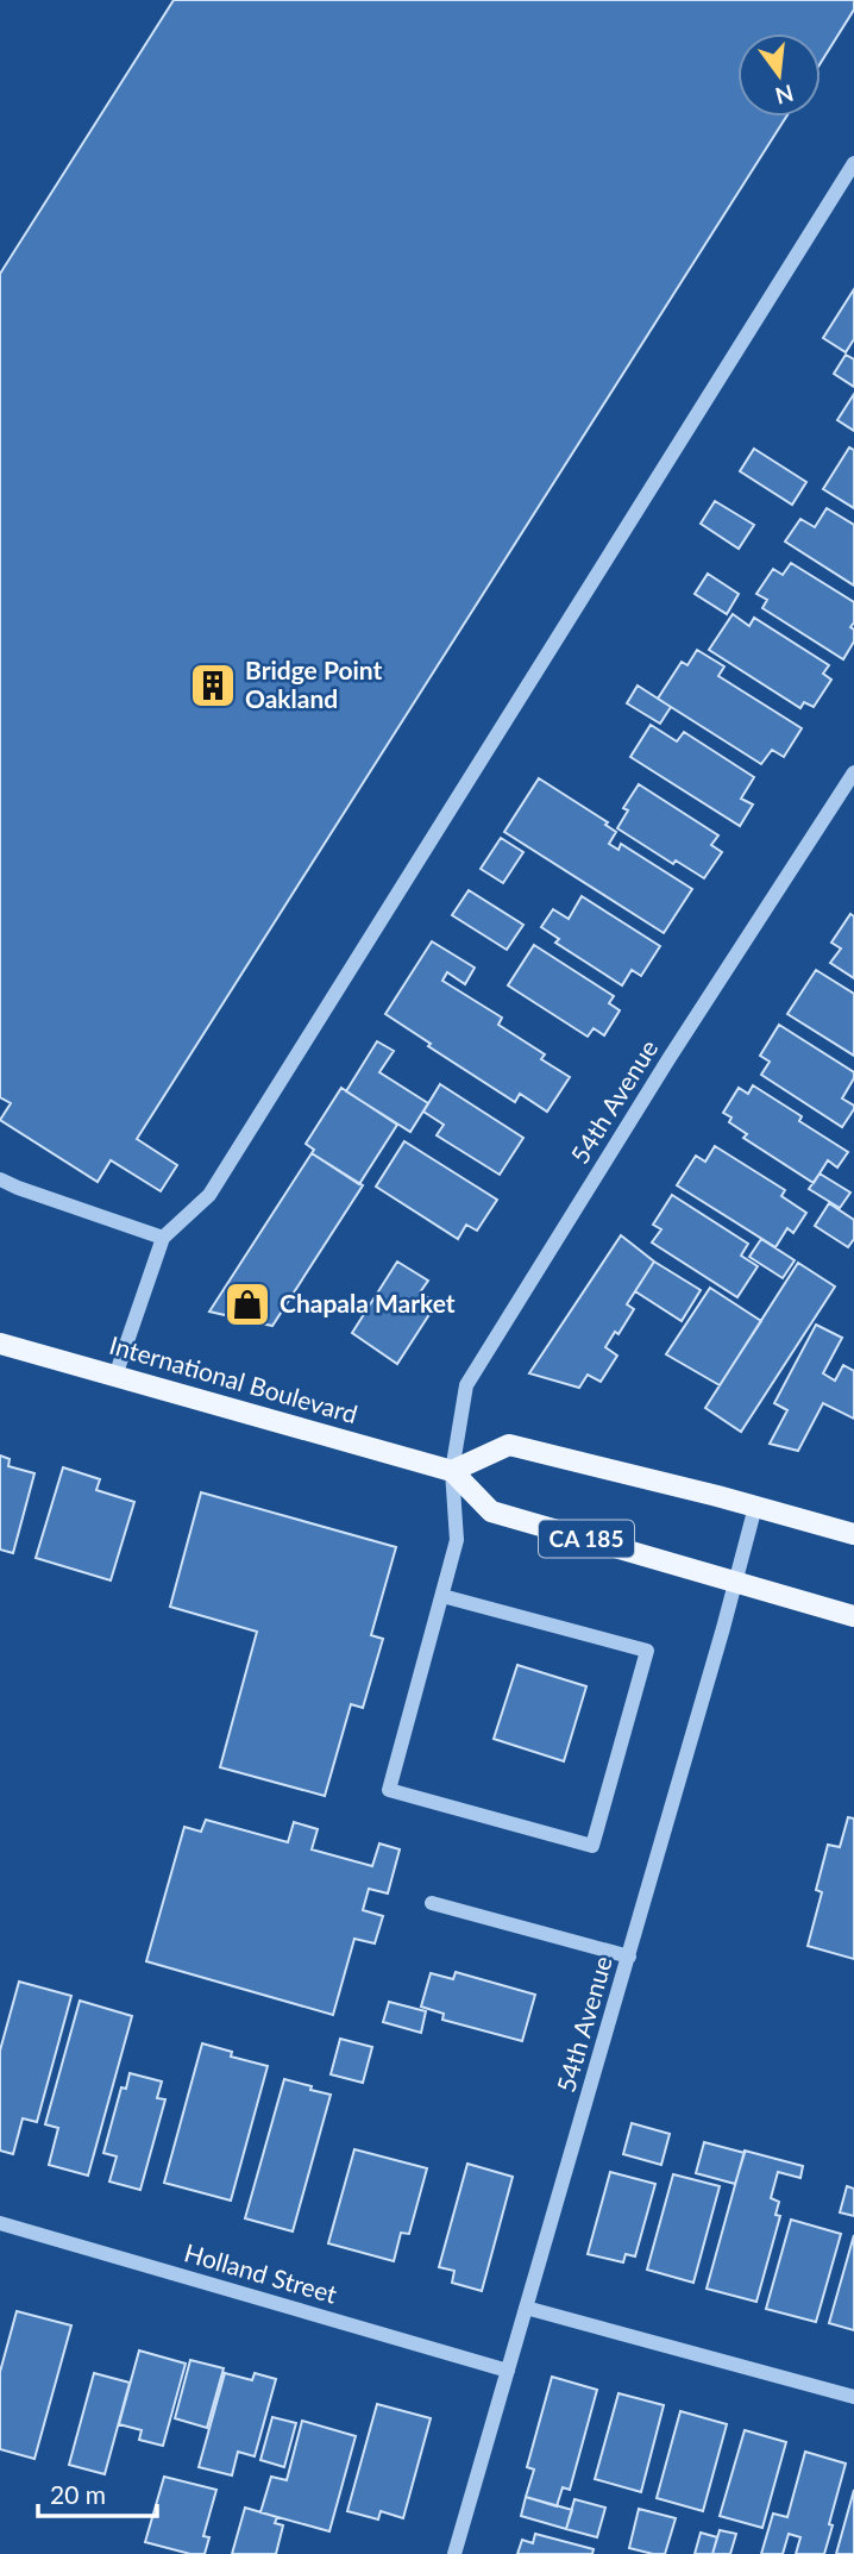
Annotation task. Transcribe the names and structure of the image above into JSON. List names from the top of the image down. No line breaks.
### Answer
{"streets":{"main road":["International Boulevard","CA 185"],"street":["54th Avenue","Holland Street"]},"crossings":[["54th Avenue","International Boulevard"],["54th Avenue","CA 185"],["54th Avenue","Holland Street"],["International Boulevard","CA 185"]],"places":{"building":["Bridge Point Oakland"],"shop":["Chapala Market"]},"scale_bar":"20 m","north":"bottom"}
